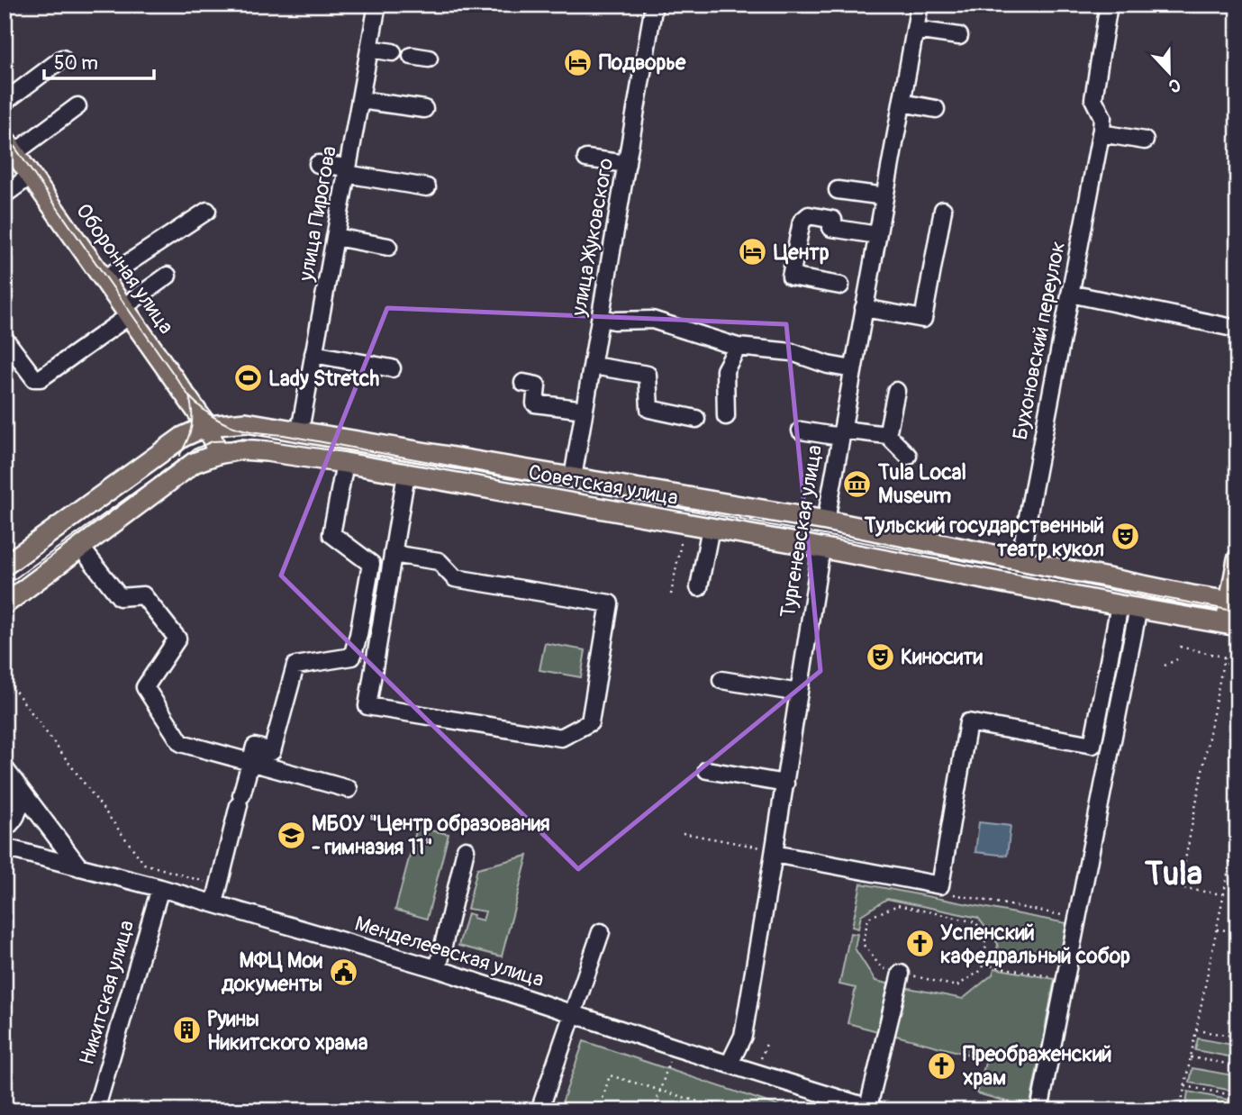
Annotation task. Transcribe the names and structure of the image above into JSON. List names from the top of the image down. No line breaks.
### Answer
{"streets":{"main road":["Оборонная улица","Советская улица","Тургеневская улица"],"street":["улица Пирогова","улица Жуковского","Бухоновский переулок","Менделеевская улица","Никитская улица"]},"crossings":[["улица Пирогова","Советская улица"],["улица Жуковского","Советская улица"],["Оборонная улица","Советская улица"],["Бухоновский переулок","Советская улица"],["Советская улица","Тургеневская улица"],["Тургеневская улица","Менделеевская улица"],["Менделеевская улица","Никитская улица"]],"districts":["Tula"],"places":{"hotel":["Подворье","Центр"],"sports":["Lady Stretch"],"museum":["Tula Local Museum"],"theatre":["Тульский государственный театр кукол","Киносити"],"school or university":["МБОУ \"Центр образования - гимназия 11\""],"church":["Успенский кафедральный собор","Преображенский храм"],"public building":["МФЦ Мои документы"],"building":["Руины Никитского храма"]},"scale_bar":"50 m","north":"bottom"}
